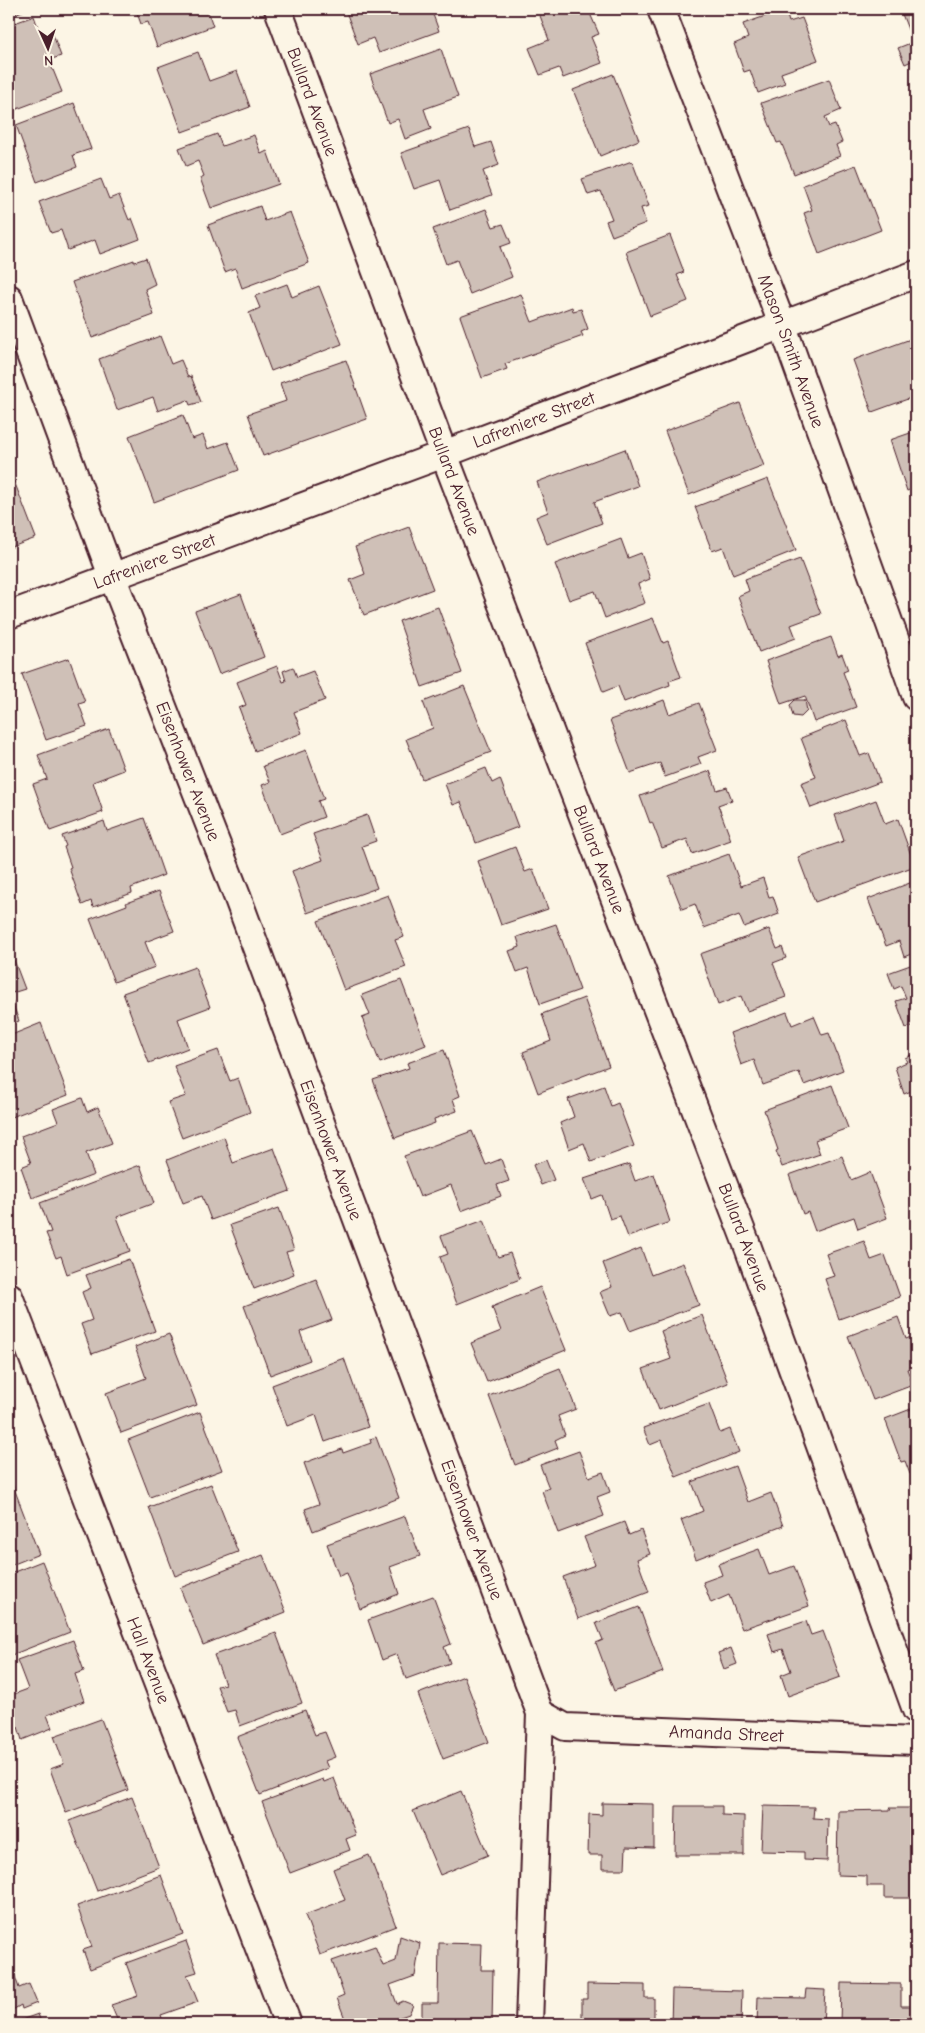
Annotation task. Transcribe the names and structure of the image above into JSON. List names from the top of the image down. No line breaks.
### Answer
{"streets":{"street":["Bullard Avenue","Mason Smith Avenue","Lafreniere Street","Eisenhower Avenue","Hall Avenue","Amanda Street"]},"crossings":[["Bullard Avenue","Lafreniere Street"],["Mason Smith Avenue","Lafreniere Street"],["Lafreniere Street","Eisenhower Avenue"],["Eisenhower Avenue","Amanda Street"]],"north":"bottom"}
